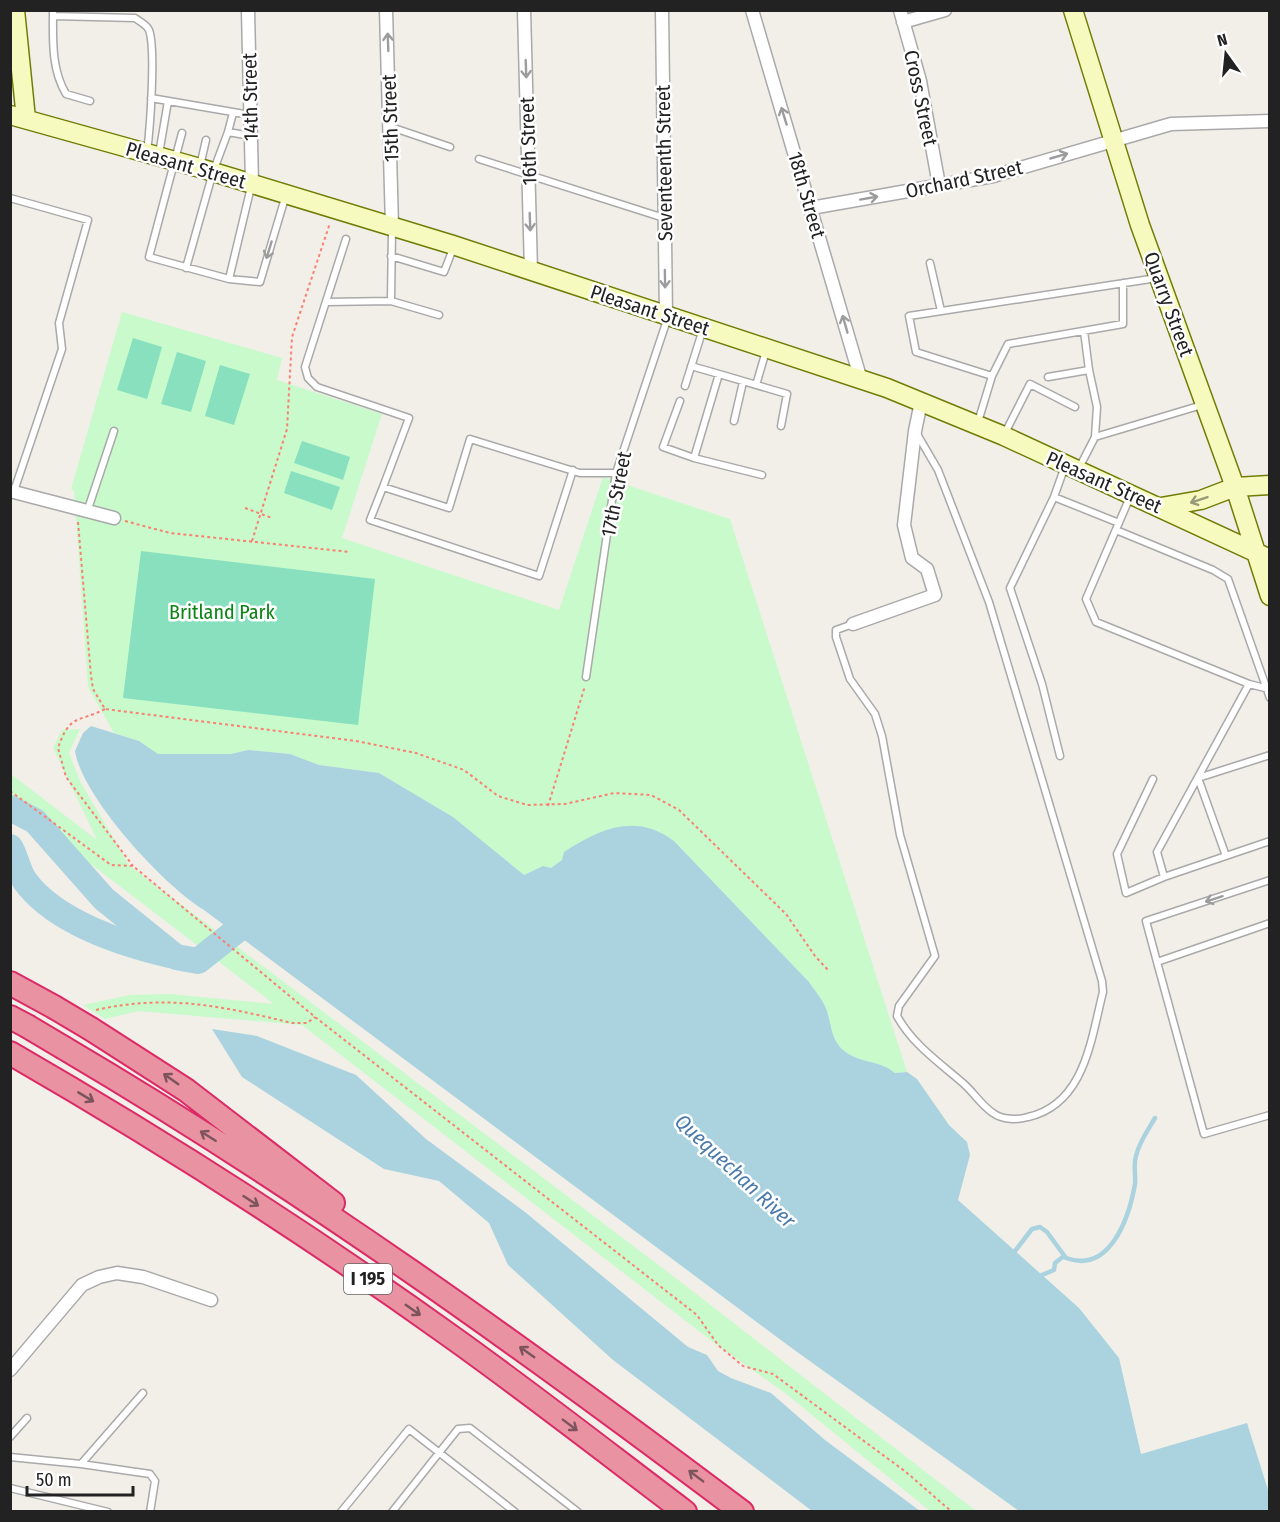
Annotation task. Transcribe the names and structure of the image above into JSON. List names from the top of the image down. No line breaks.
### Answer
{"streets":{"highway":["I 195"],"main road":["Pleasant Street","Quarry Street"],"street":["14th Street","Cross Street","15th Street","16th Street","Seventeenth Street","Orchard Street","18th Street"],"lane":["17th Street"]},"crossings":[["14th Street","Pleasant Street"],["Cross Street","Orchard Street"],["15th Street","Pleasant Street"],["16th Street","Pleasant Street"],["Seventeenth Street","Pleasant Street"],["Seventeenth Street","17th Street"],["Pleasant Street","18th Street"],["Pleasant Street","Quarry Street"],["Pleasant Street","17th Street"],["Orchard Street","18th Street"],["Orchard Street","Quarry Street"]],"one_way":["15th Street","16th Street","Orchard Street","18th Street"],"water":["Quequechan River"],"parks":["Britland Park"],"scale_bar":"50 m","north":"top"}
